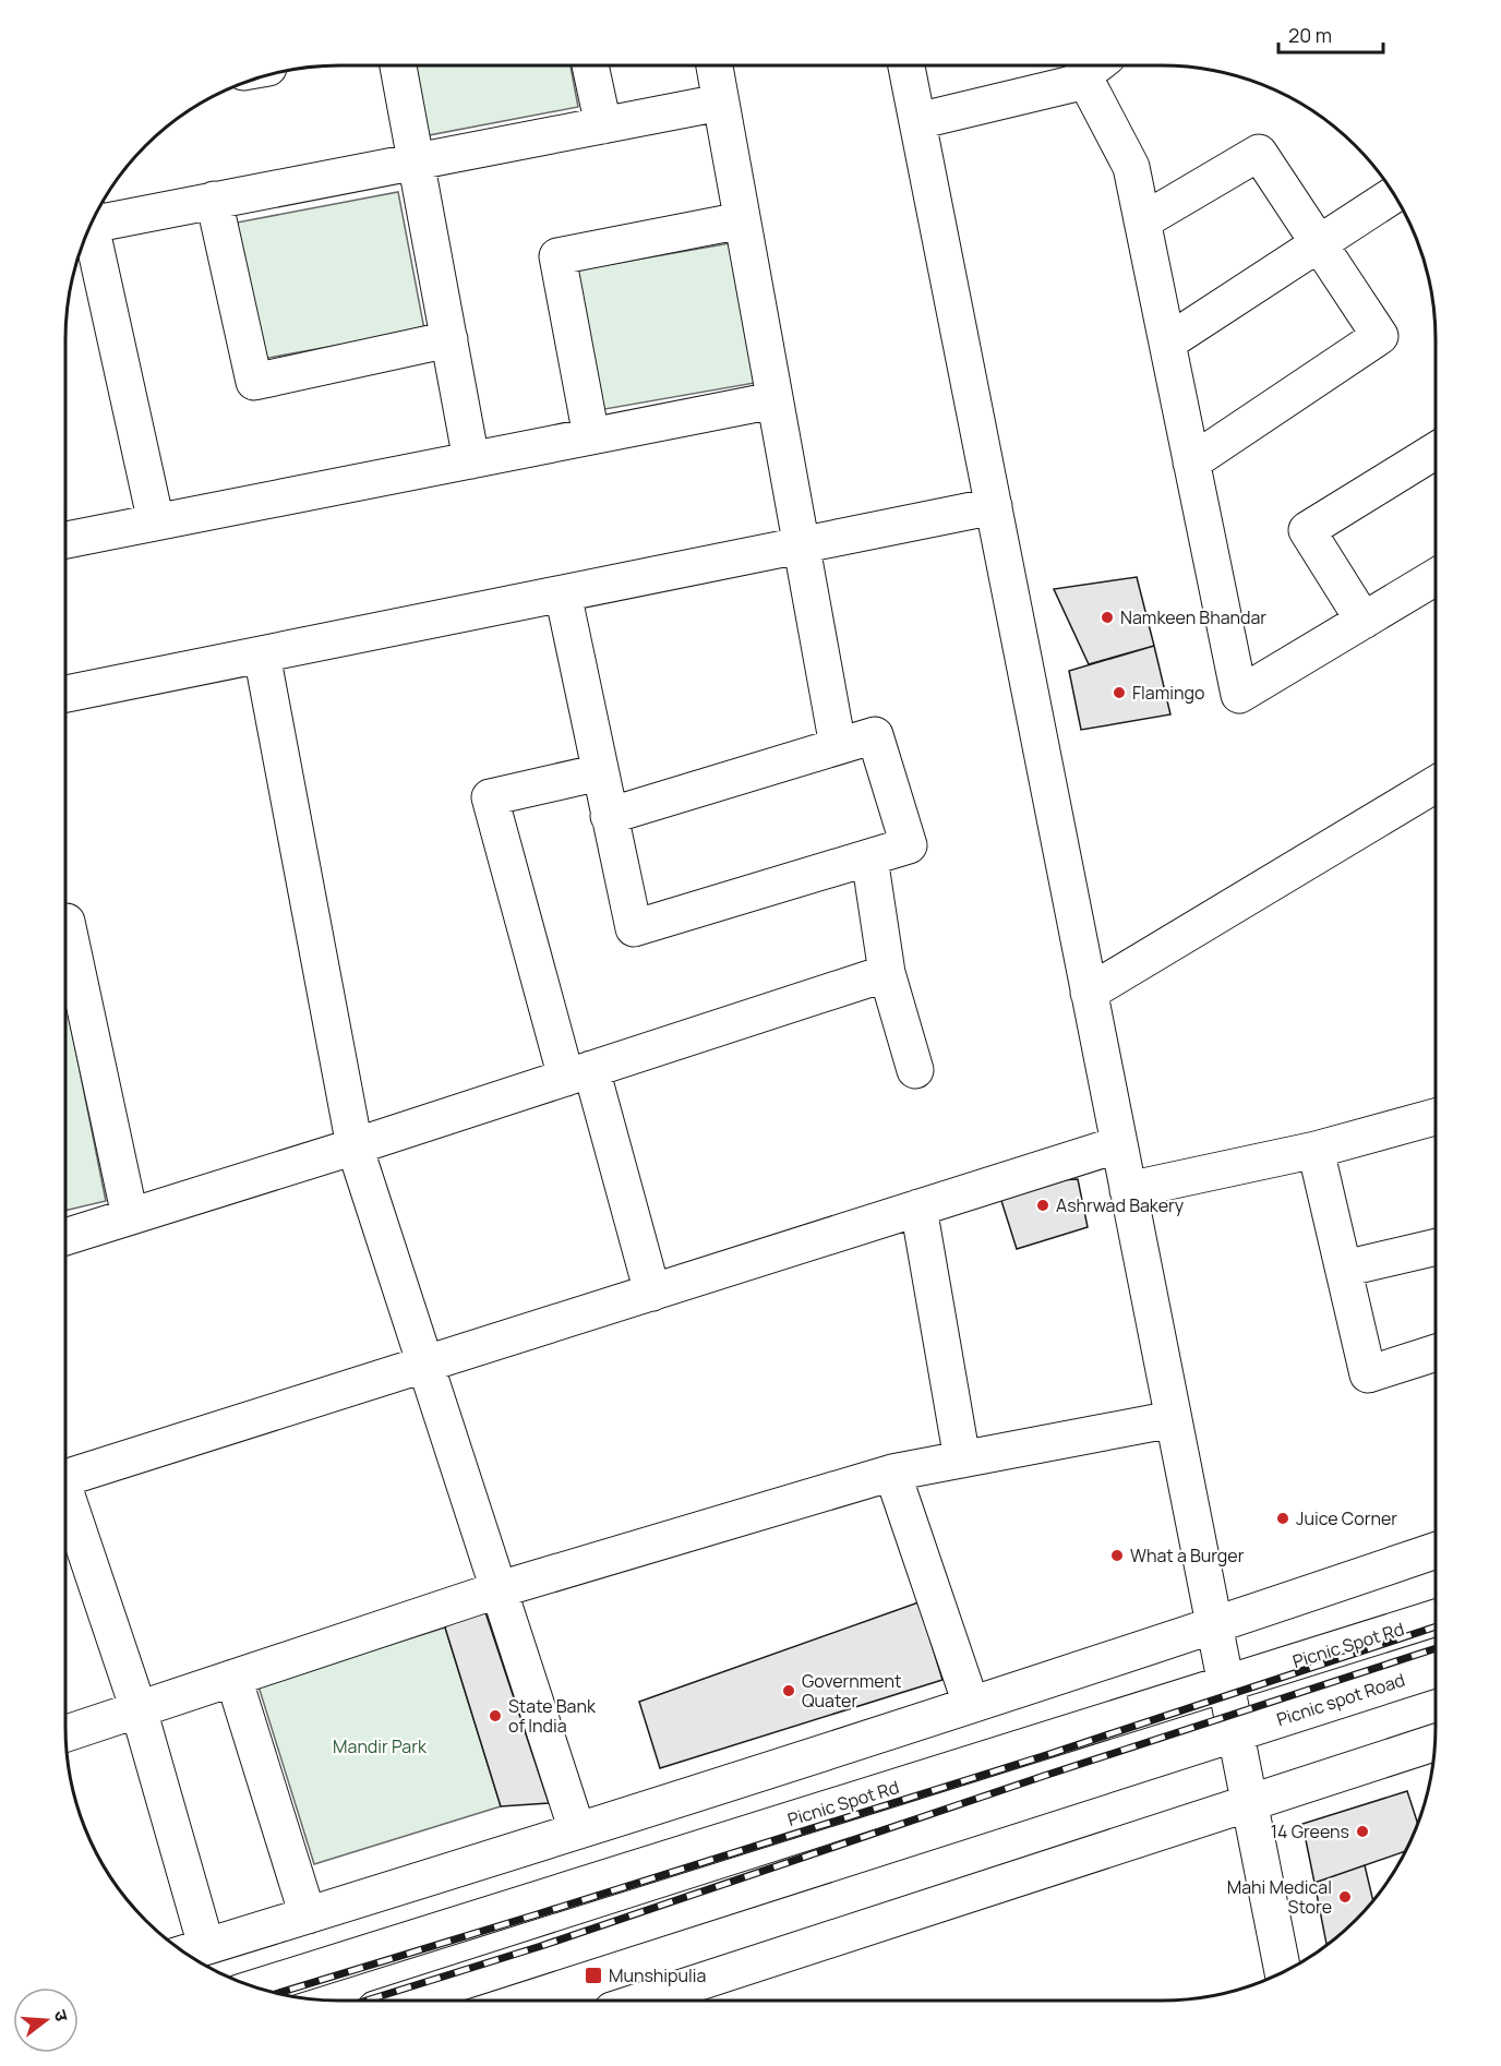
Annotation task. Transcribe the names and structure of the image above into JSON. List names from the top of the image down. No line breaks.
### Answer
{"streets":{"street":["Picnic Spot Rd","Picnic spot Road"]},"parks":["Mandir Park"],"places":{"other":["Namkeen Bhandar","Flamingo","Ashrwad Bakery","Juice Corner","What a Burger","Government Quater","State Bank of India","14 Greens","Mahi Medical Store"],"transit":["Munshipulia"]},"scale_bar":"20 m","north":"right"}
